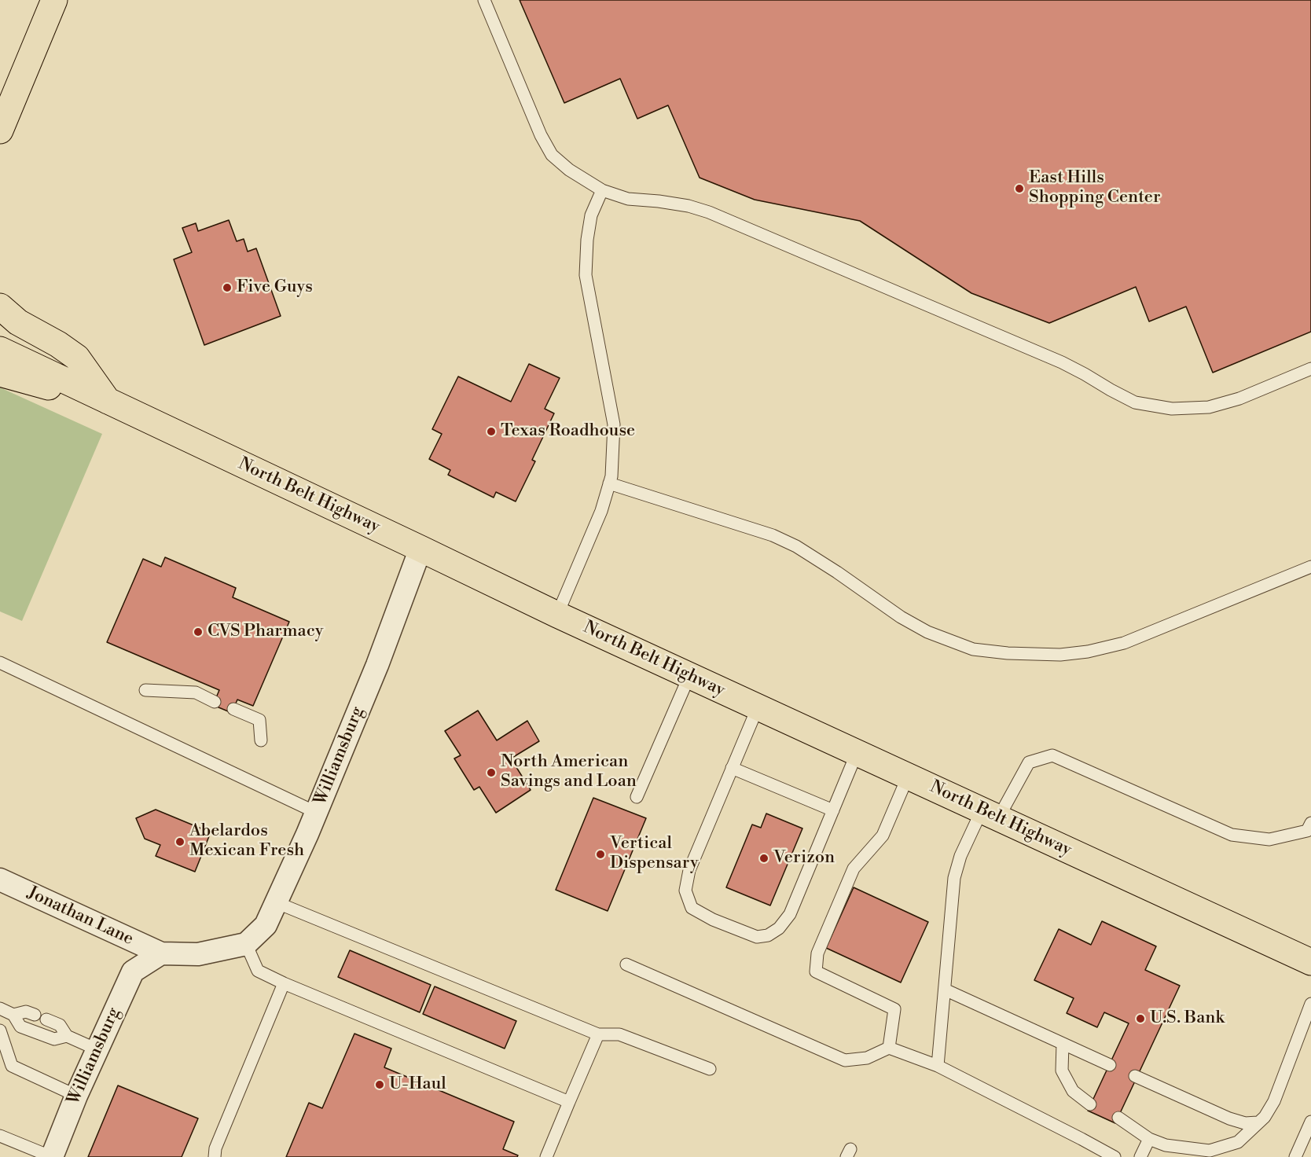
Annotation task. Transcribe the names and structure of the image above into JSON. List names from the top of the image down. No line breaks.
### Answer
{"streets":{"main road":["North Belt Highway"],"street":["Williamsburg","Jonathan Lane"]},"crossings":[["North Belt Highway","Williamsburg"],["Williamsburg","Jonathan Lane"]],"places":["East Hills Shopping Center","Five Guys","Texas Roadhouse","CVS Pharmacy","North American Savings and Loan","Abelardos Mexican Fresh","Vertical Dispensary","Verizon","U.S. Bank","U-Haul"]}
